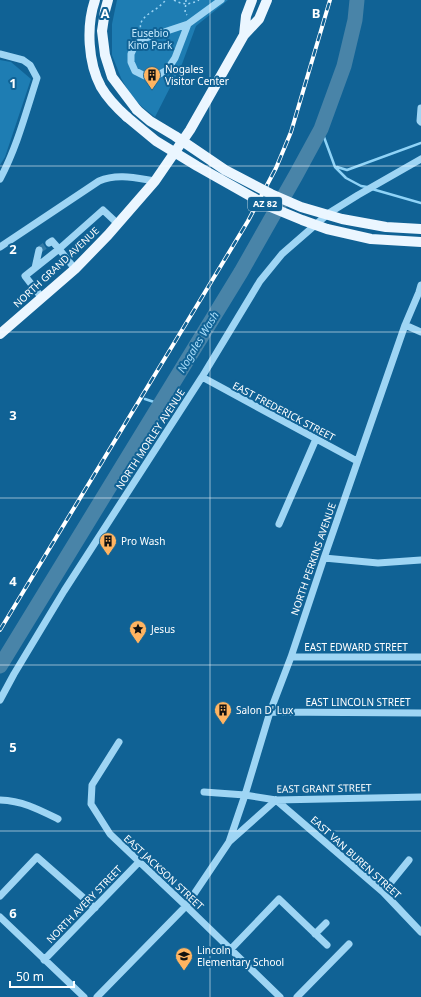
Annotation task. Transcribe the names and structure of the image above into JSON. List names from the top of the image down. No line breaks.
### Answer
{"streets":{"main road":["AZ 82","NORTH GRAND AVENUE"],"street":["EAST FREDERICK STREET","NORTH MORLEY AVENUE","NORTH PERKINS AVENUE","EAST EDWARD STREET","EAST LINCOLN STREET","EAST GRANT STREET","EAST VAN BUREN STREET","EAST JACKSON STREET","NORTH AVERY STREET"]},"crossings":[["EAST FREDERICK STREET","NORTH MORLEY AVENUE"],["EAST FREDERICK STREET","NORTH PERKINS AVENUE"],["NORTH PERKINS AVENUE","EAST EDWARD STREET"],["NORTH PERKINS AVENUE","EAST LINCOLN STREET"],["NORTH PERKINS AVENUE","EAST GRANT STREET"],["EAST GRANT STREET","EAST VAN BUREN STREET"],["EAST JACKSON STREET","NORTH AVERY STREET"]],"water":["Nogales Wash"],"parks":["Eusebio Kino Park"],"places":{"building":["Nogales Visitor Center","Pro Wash","Salon D' Lux"],"place":["Jesus"],"school or university":["Lincoln Elementary School"]},"scale_bar":"50 m","grid":{"columns":["A","B"],"rows":["1","2","3","4","5","6"]}}
